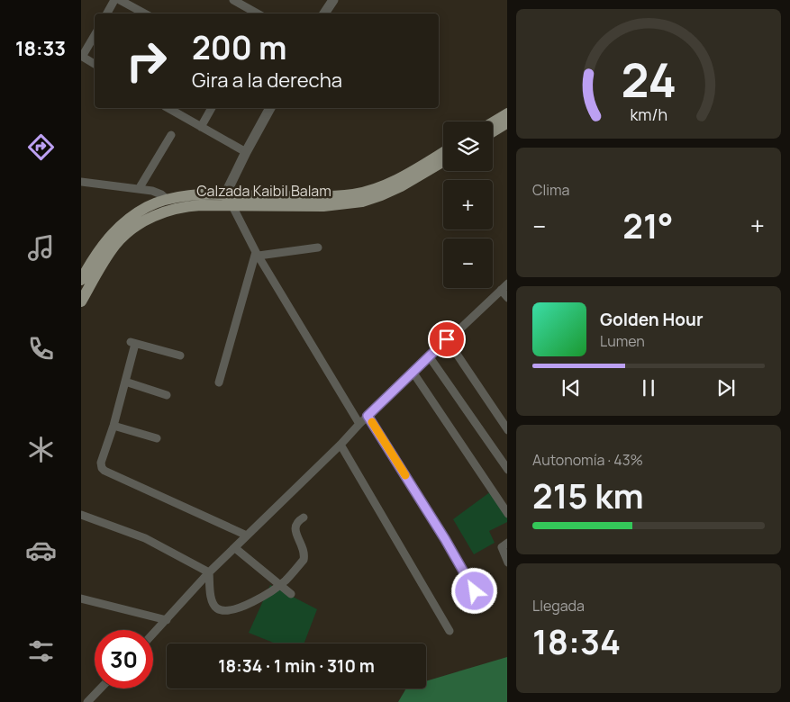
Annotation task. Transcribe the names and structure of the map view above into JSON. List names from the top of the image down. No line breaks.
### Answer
{"streets":{"main road":["Calzada Kaibil Balam"]},"page":{"tabs":"18:33","turn":["200 m","Gira a la derecha"],"map_buttons":["+","−"],"tile":["Clima",["Autonomía · 43%","215 km"],["Llegada","18:34"]],"heat":["−","21°","+"],"song":["Golden Hour","Lumen"],"limit":"30","trip":"18:34 · 1 min · 310 m","gauge":["24","km/h"]}}
